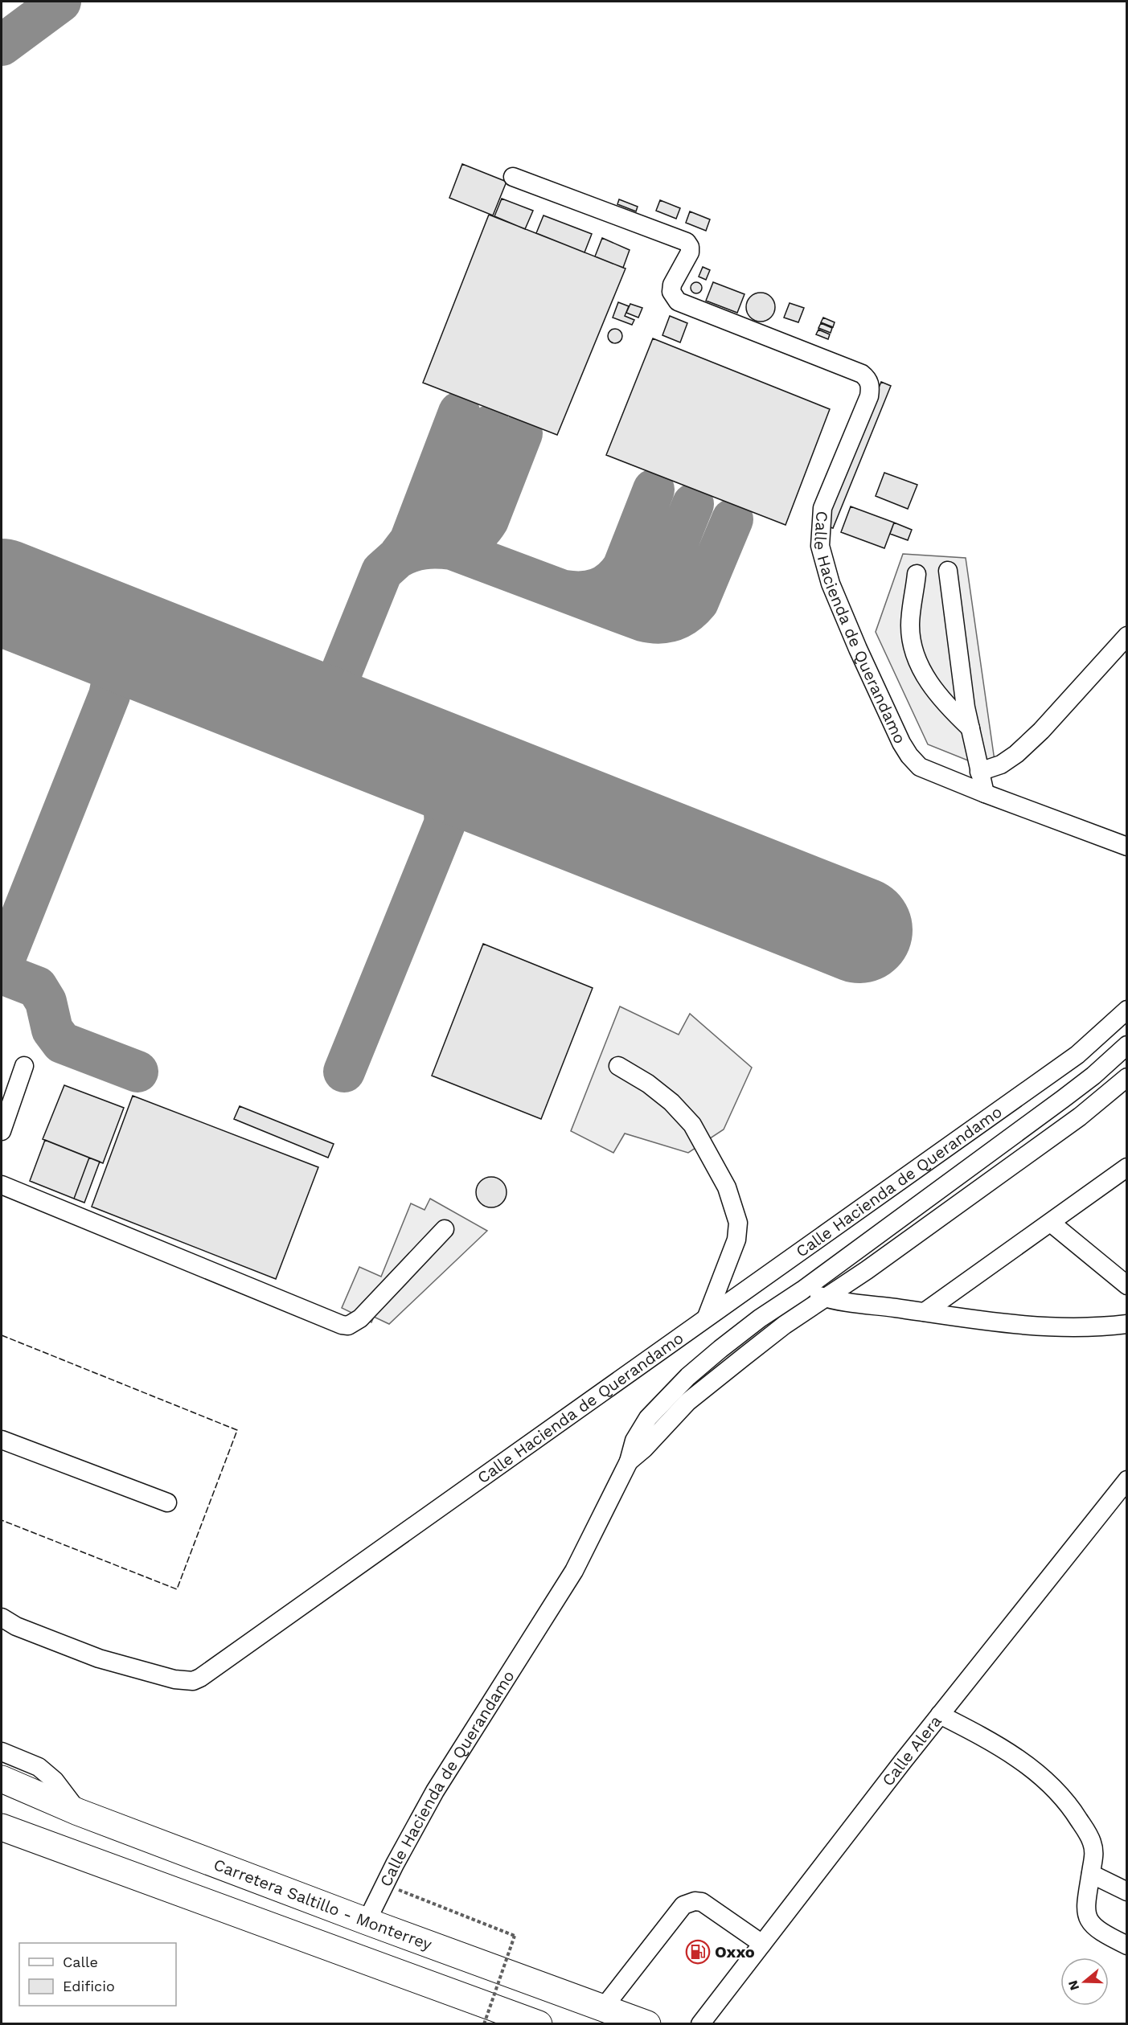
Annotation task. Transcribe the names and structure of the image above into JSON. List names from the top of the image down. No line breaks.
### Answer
{"streets":{"highway":["Carretera Saltillo - Monterrey"],"street":["Calle Hacienda de Querandamo","Calle Alera"]},"crossings":[["Calle Hacienda de Querandamo","Carretera Saltillo - Monterrey"]],"places":{"fuel station":["Oxxo"]},"legend":["Calle","Edificio"],"north":"left"}
